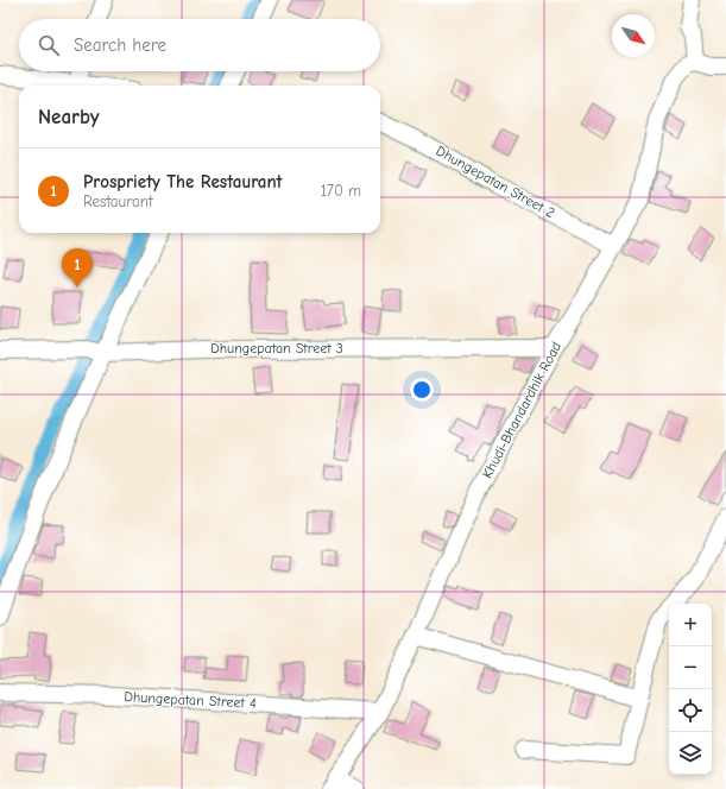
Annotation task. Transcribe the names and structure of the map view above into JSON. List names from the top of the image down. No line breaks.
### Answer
{"streets":{"street":["Dhungepatan Street 2","Dhungepatan Street 3","Khudi-Bhandardhik Road","Dhungepatan Street 4"]},"crossings":[["Dhungepatan Street 2","Khudi-Bhandardhik Road"],["Dhungepatan Street 3","Khudi-Bhandardhik Road"],["Khudi-Bhandardhik Road","Dhungepatan Street 4"]],"north":"bottom right","page":{"search":"Search here","heading":"Nearby","list":[{"mark":"1","name":"Prospriety The Restaurant","note":"Restaurant","value":"170 m"}],"pins":"1","map_buttons":["+","−"]}}
